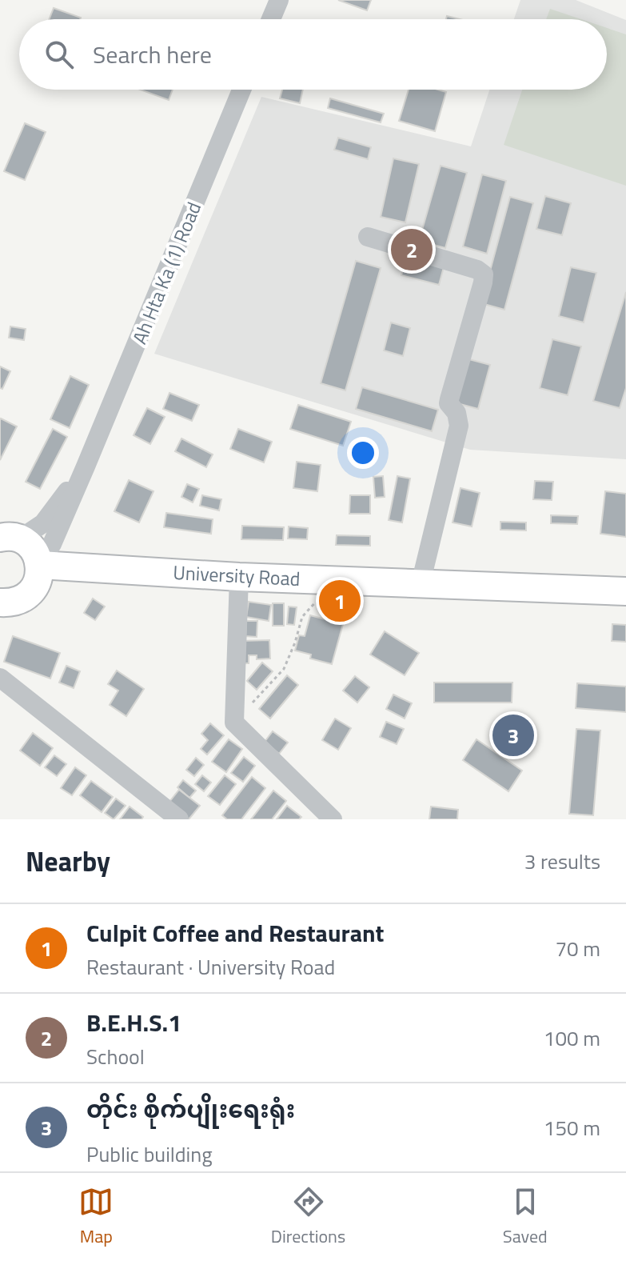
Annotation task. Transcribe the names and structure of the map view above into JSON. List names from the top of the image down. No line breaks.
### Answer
{"streets":{"highway":["University Road"],"street":["Ah Hta Ka (1) Road"]},"page":{"search":"Search here","pins":["2","1","3"],"heading":["Nearby","3 results"],"list":[{"mark":"1","name":"Culpit Coffee and Restaurant","note":"Restaurant · University Road","value":"70 m"},{"mark":"2","name":"B.E.H.S.1","note":"School","value":"100 m"},{"mark":"3","name":"တိုင်း စိုက်ပျိုးရေးရုံး","note":"Public building","value":"150 m"}],"nav":["Map","Directions","Saved"]}}
